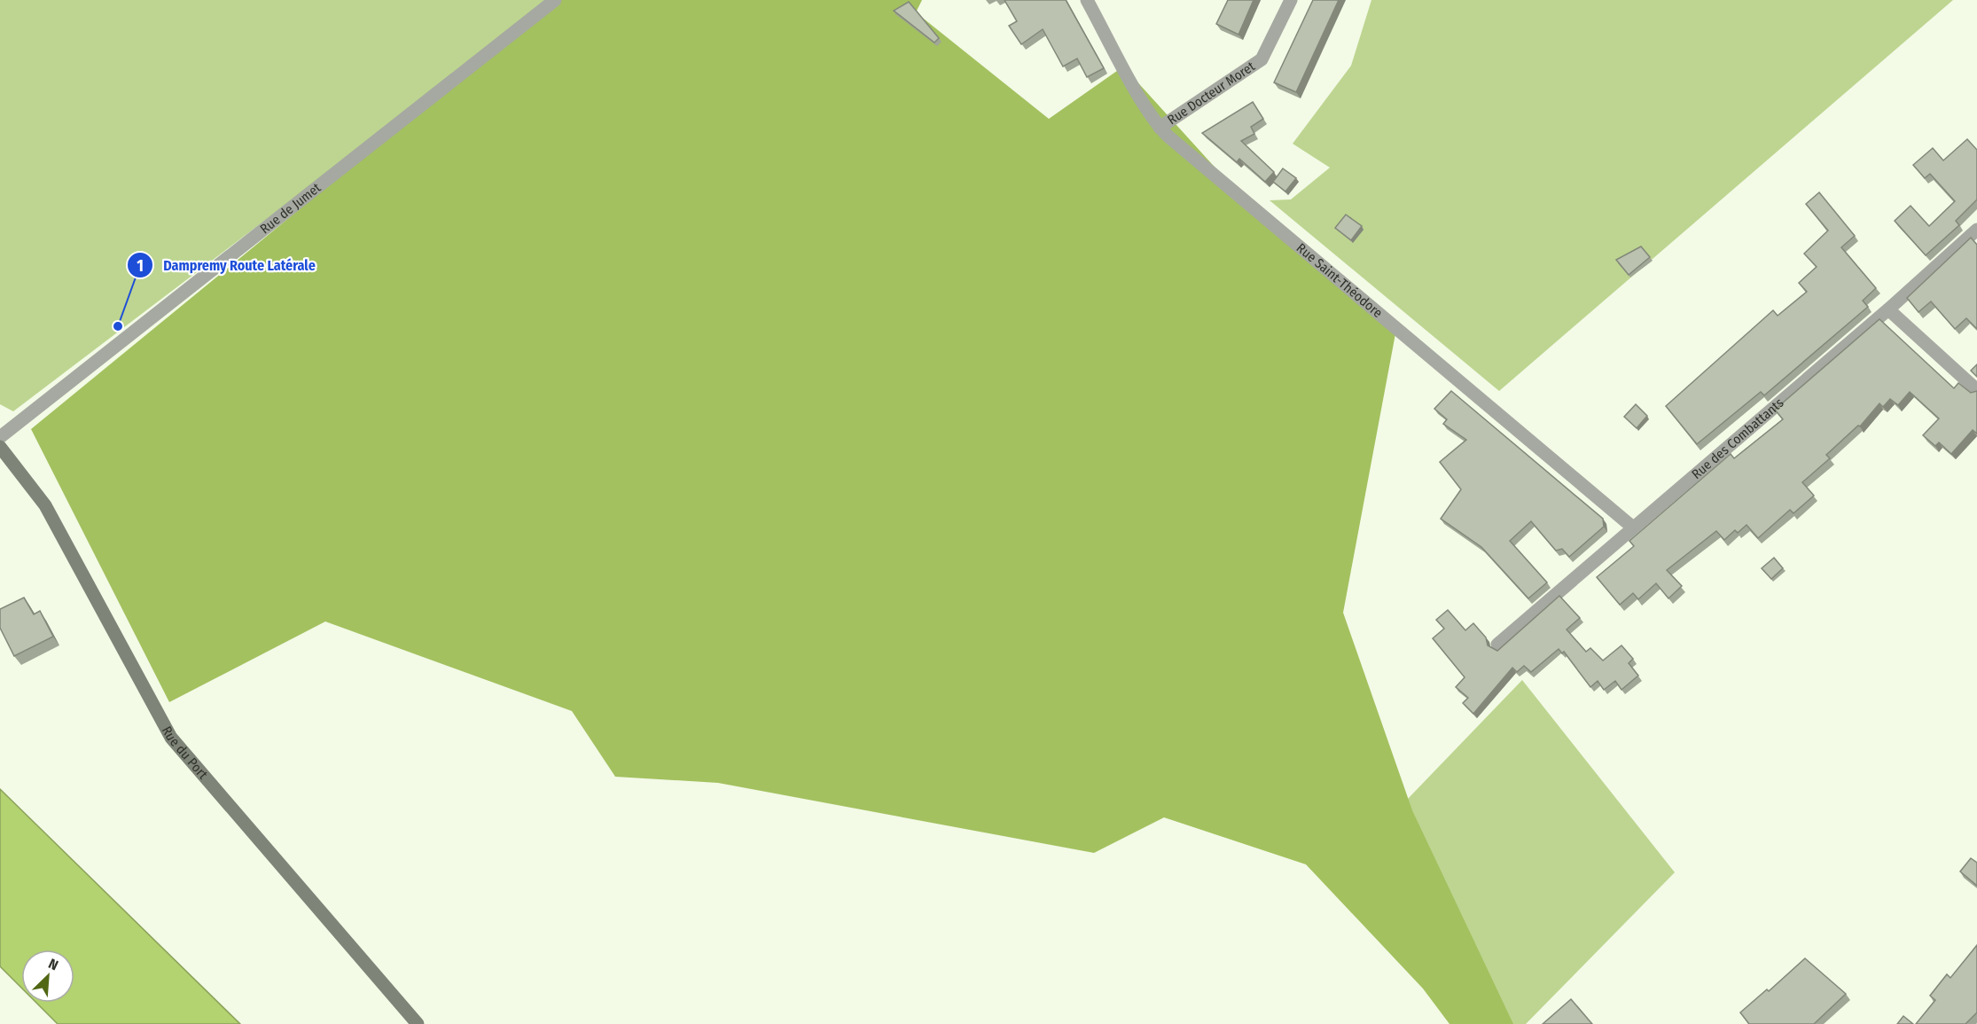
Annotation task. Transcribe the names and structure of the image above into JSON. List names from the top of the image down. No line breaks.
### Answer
{"streets":{"main road":["Rue du Port"],"street":["Rue Docteur Moret","Rue de Jumet","Rue Saint-Théodore","Rue des Combattants"]},"crossings":[["Rue Docteur Moret","Rue Saint-Théodore"],["Rue Saint-Théodore","Rue des Combattants"]],"places":["Dampremy Route Latérale"],"north":"top right"}
